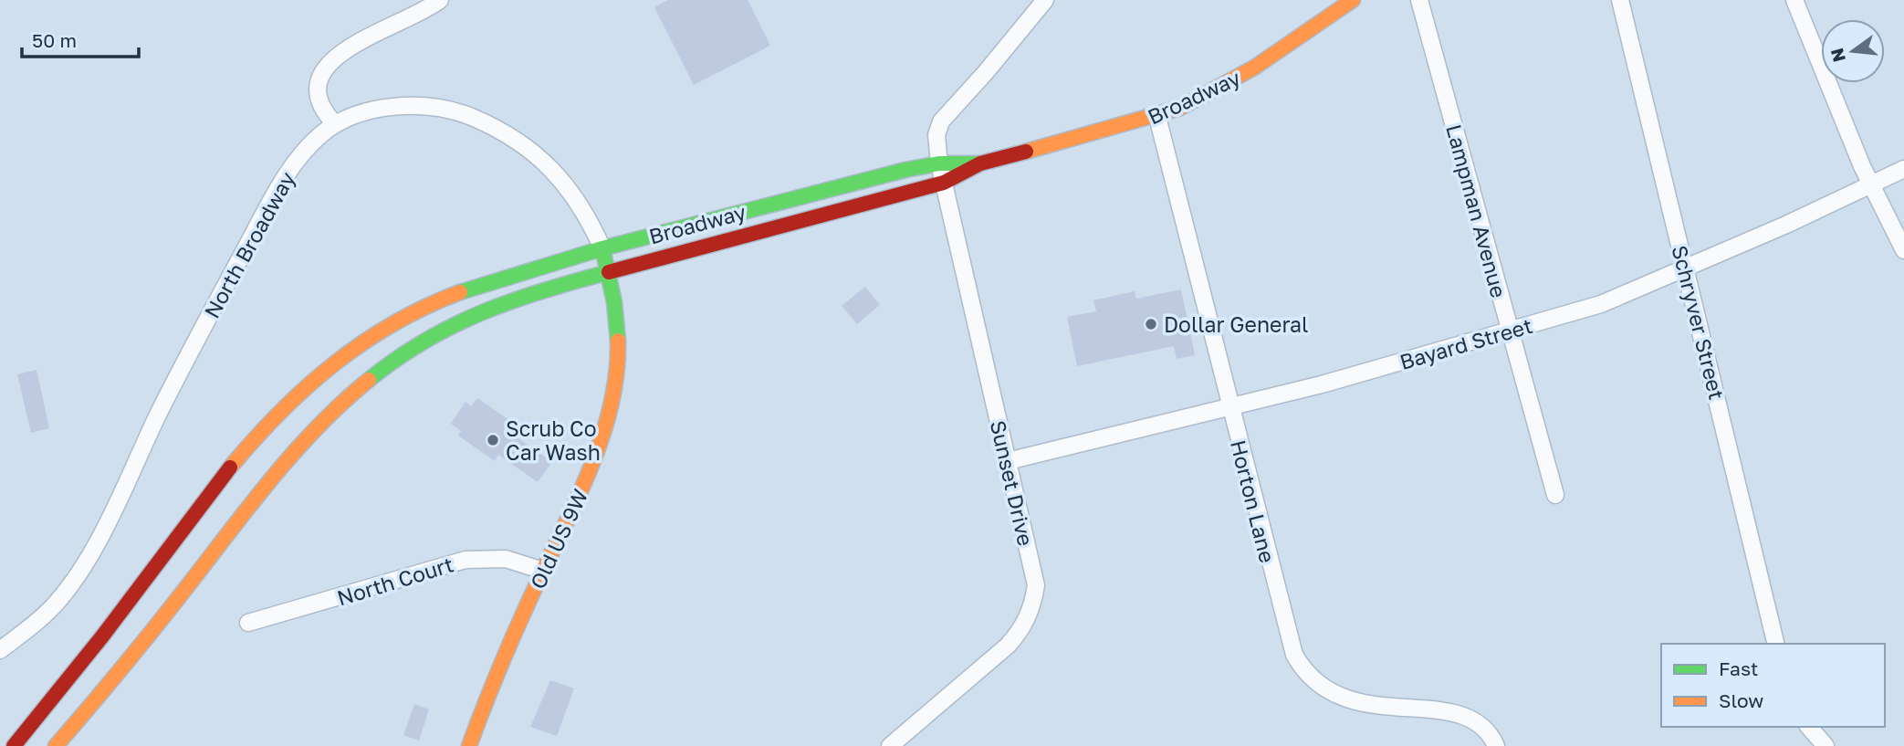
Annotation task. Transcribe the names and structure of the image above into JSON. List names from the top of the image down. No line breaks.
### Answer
{"streets":{"main road":["Broadway","Old US 9W"],"street":["Lampman Avenue","North Broadway","Schryver Street","Bayard Street","Sunset Drive","Horton Lane","North Court"]},"crossings":[["Broadway","North Broadway"],["Broadway","Sunset Drive"],["Broadway","Horton Lane"],["Broadway","Old US 9W"],["Lampman Avenue","Bayard Street"],["North Broadway","Old US 9W"],["Schryver Street","Bayard Street"],["Bayard Street","Sunset Drive"],["Bayard Street","Horton Lane"],["Old US 9W","North Court"]],"places":["Dollar General","Scrub Co Car Wash"],"legend":["Fast","Slow"],"scale_bar":"50 m","north":"left"}
